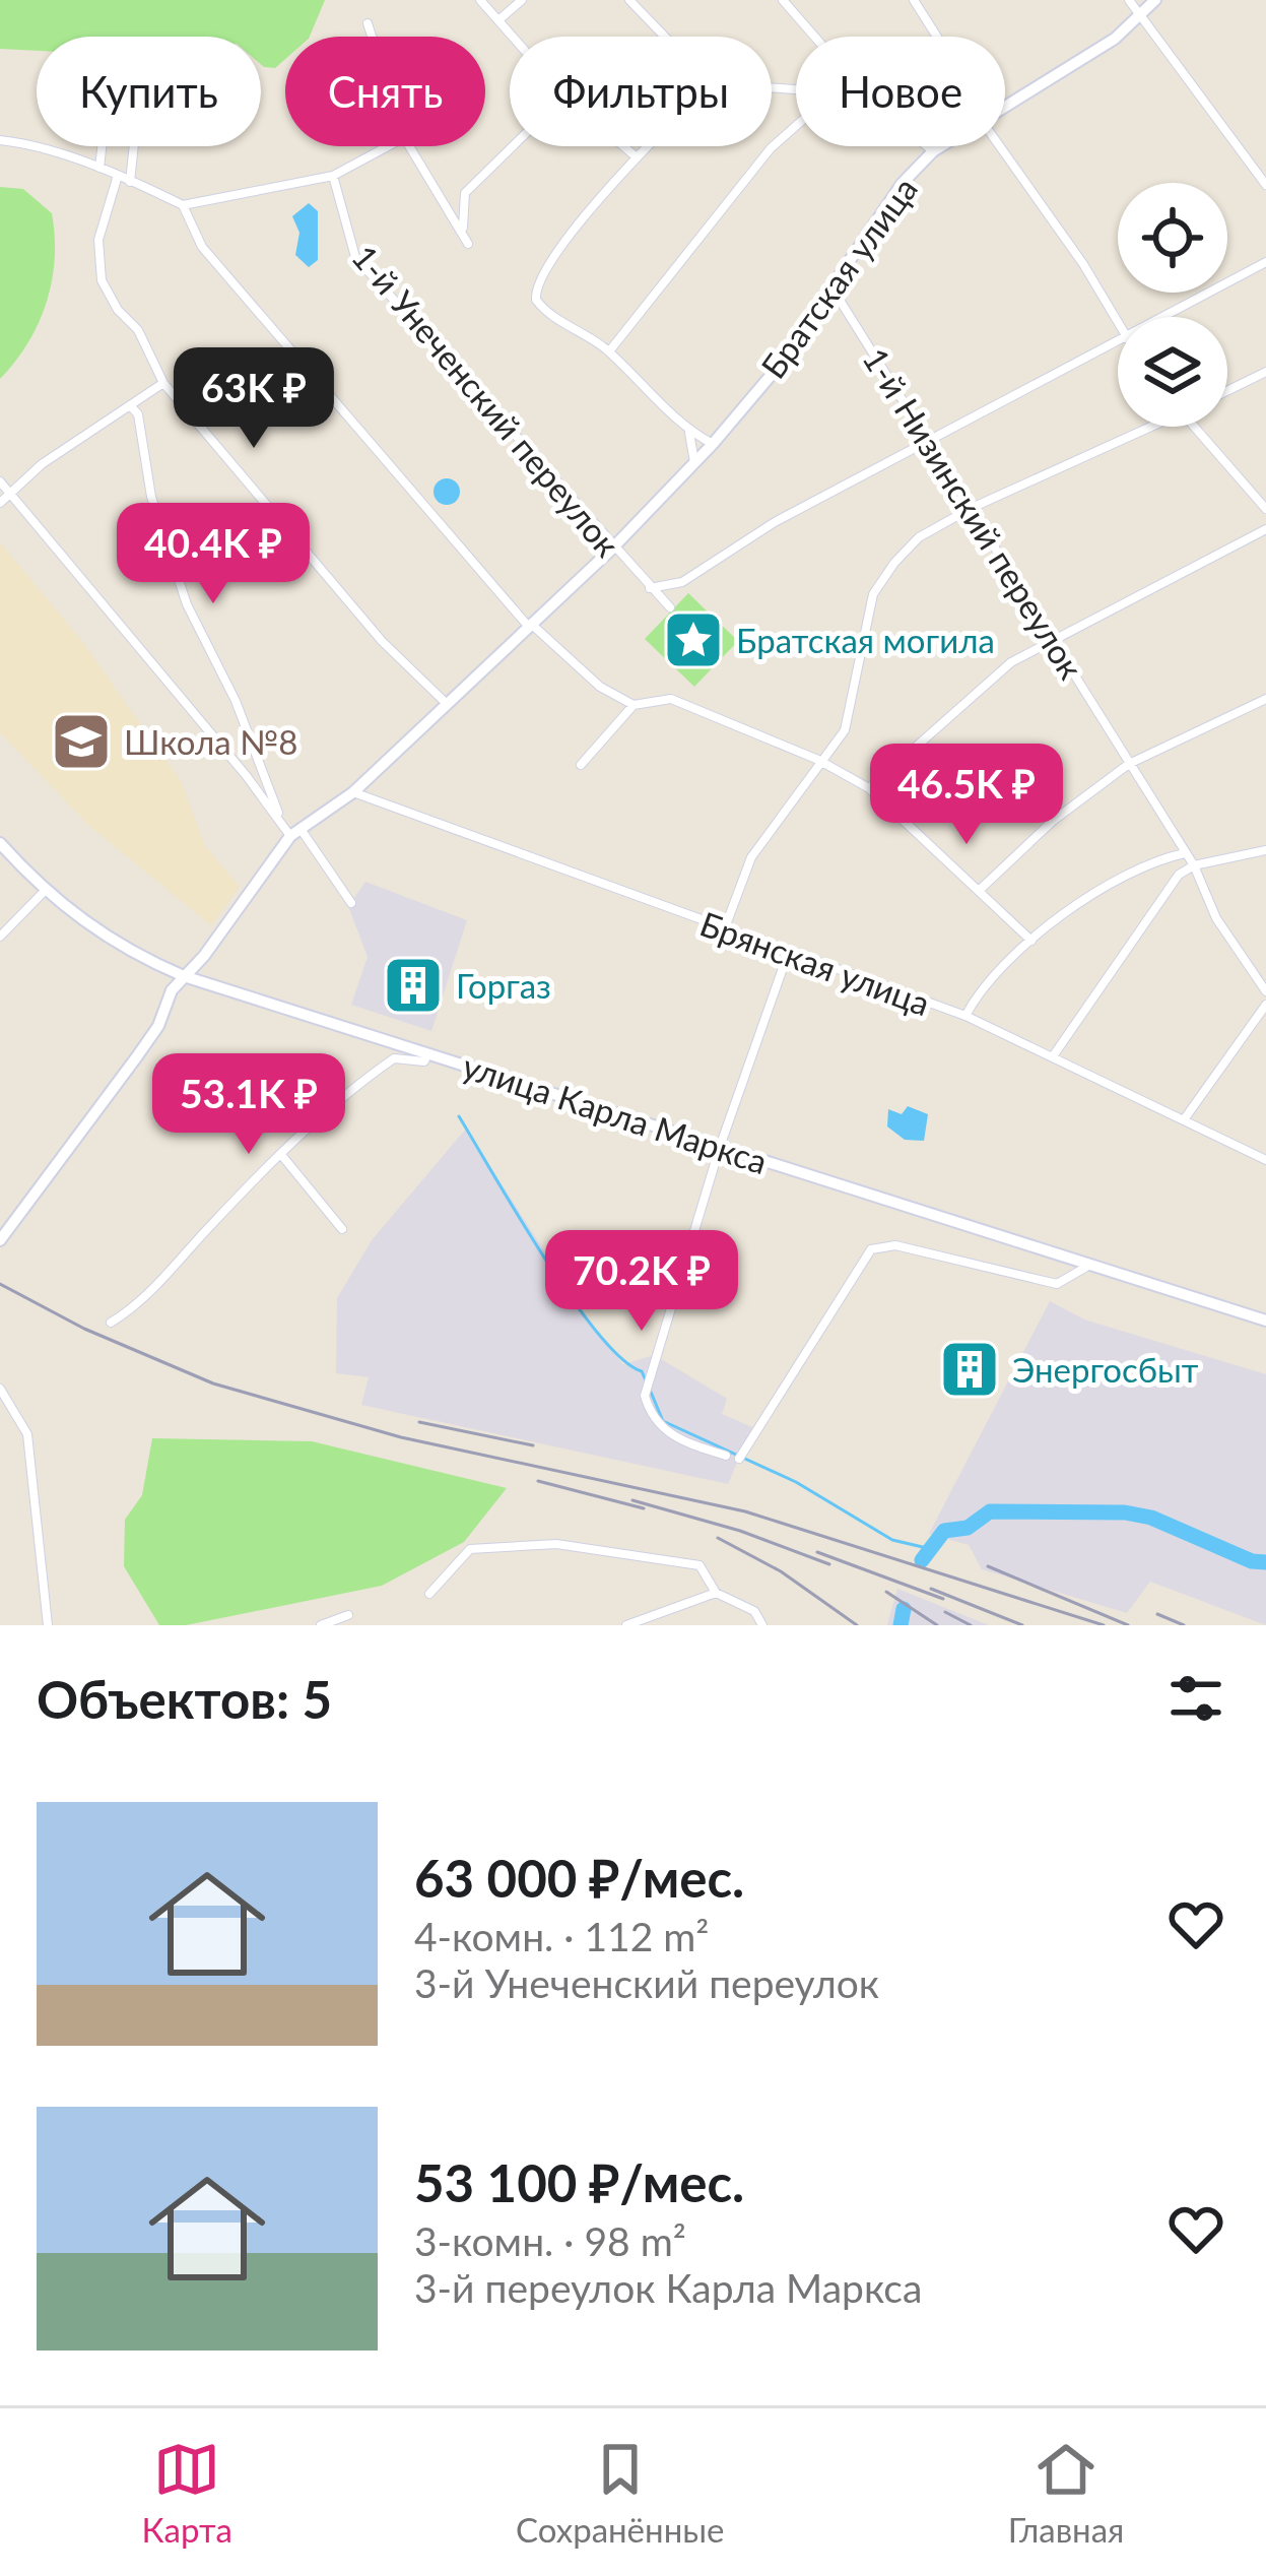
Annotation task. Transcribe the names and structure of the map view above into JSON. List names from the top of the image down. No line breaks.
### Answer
{"streets":{"street":["Братская улица","1-й Унеченский переулок","1-й Низинский переулок","Брянская улица","улица Карла Маркса"]},"crossings":[["Братская улица","1-й Унеченский переулок"],["Братская улица","1-й Низинский переулок"],["Братская улица","Брянская улица"],["Братская улица","улица Карла Маркса"]],"places":{"place":["Братская могила"],"school or university":["Школа №8"],"building":["Горгаз","Энергосбыт"]},"page":{"chip":["Купить","Снять","Фильтры","Новое"],"price":["63K ₽","40.4K ₽","46.5K ₽","53.1K ₽","70.2K ₽"],"heading":"Объектов: 5","list":[{"name":"63 000 ₽/мес.","note":"4-комн. · 112 m² · 3-й Унеченский переулок"},{"name":"53 100 ₽/мес.","note":"3-комн. · 98 m² · 3-й переулок Карла Маркса"}],"tabs":["Карта","Сохранённые","Главная"]}}
